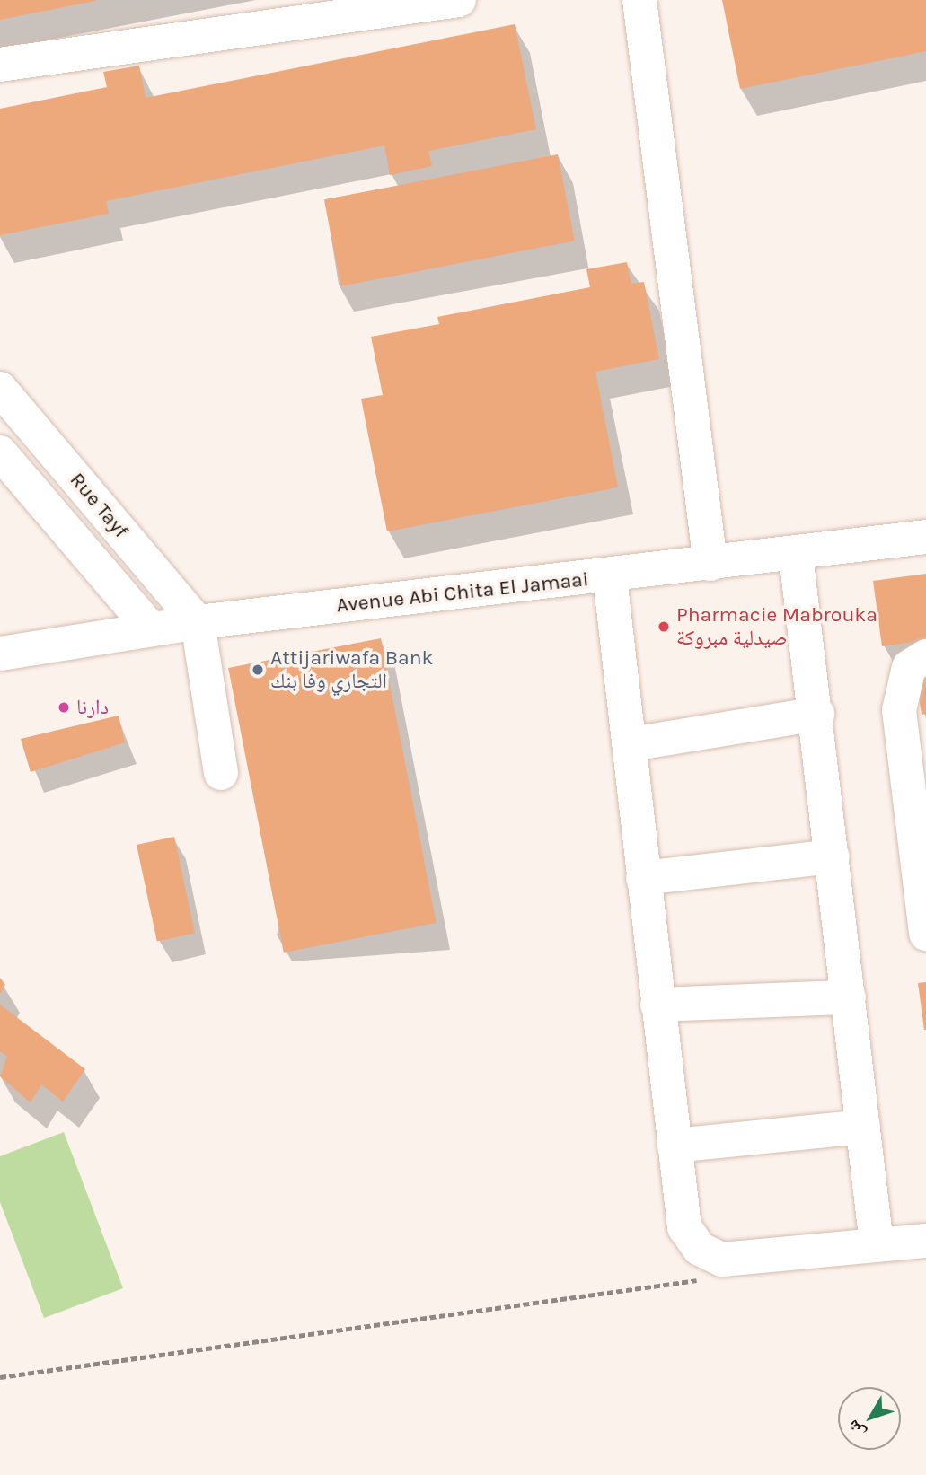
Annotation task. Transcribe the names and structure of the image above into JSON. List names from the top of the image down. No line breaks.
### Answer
{"streets":{"street":["Rue Tayf","Avenue Abi Chita El Jamaai"]},"crossings":[["Rue Tayf","Avenue Abi Chita El Jamaai"]],"places":["Pharmacie Mabrouka صيدلية مبروكة","Attijariwafa Bank التجاري وفا بنك","دارنا"],"north":"bottom left"}
